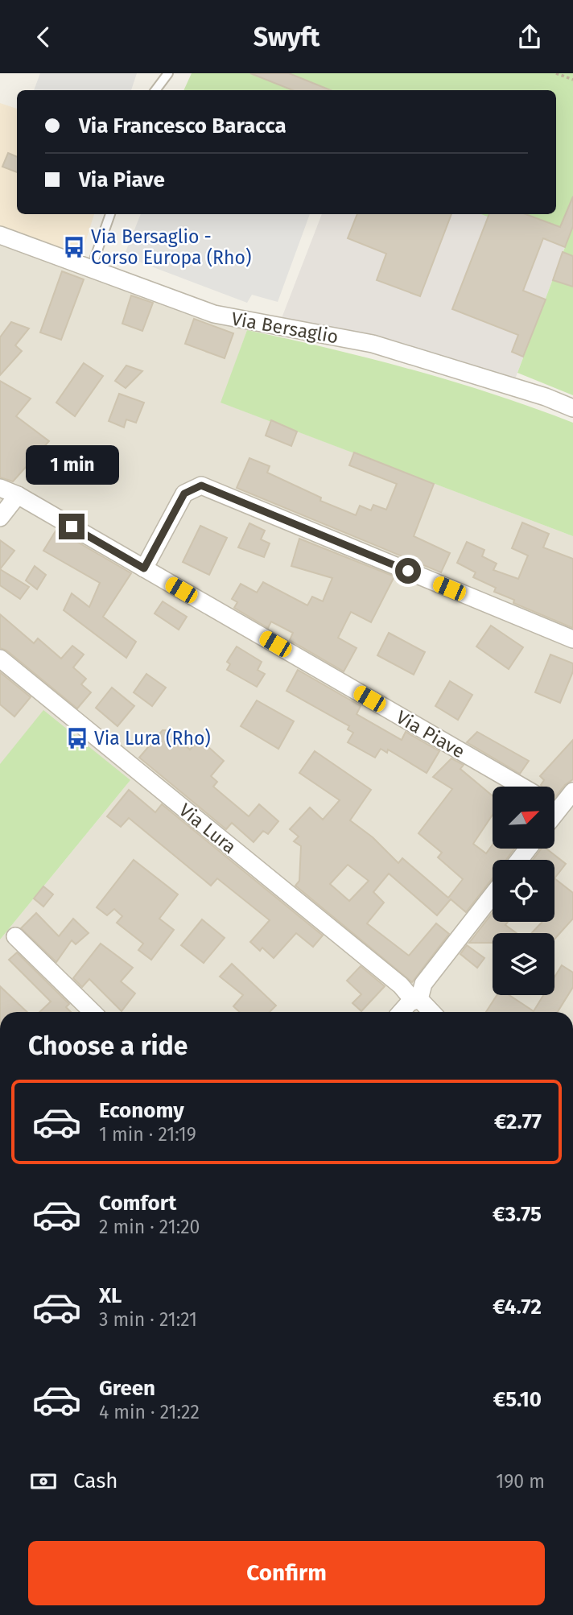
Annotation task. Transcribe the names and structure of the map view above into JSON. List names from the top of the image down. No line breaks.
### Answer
{"streets":{"street":["Via Bersaglio","Via Piave","Via Lura"]},"places":{"bus stop":["Via Bersaglio - Corso Europa (Rho)","Via Lura (Rho)"]},"north":"top right","page":{"header":"Swyft","banner":["Via Francesco Baracca","Via Piave"],"bubble":"1 min","heading":"Choose a ride","list":[{"name":"Economy","note":"1 min · 21:19","value":"€2.77"},{"name":"Comfort","note":"2 min · 21:20","value":"€3.75"},{"name":"XL","note":"3 min · 21:21","value":"€4.72"},{"name":"Green","note":"4 min · 21:22","value":"€5.10"}],"pay":["Cash","190 m"],"buttons":"Confirm"}}
